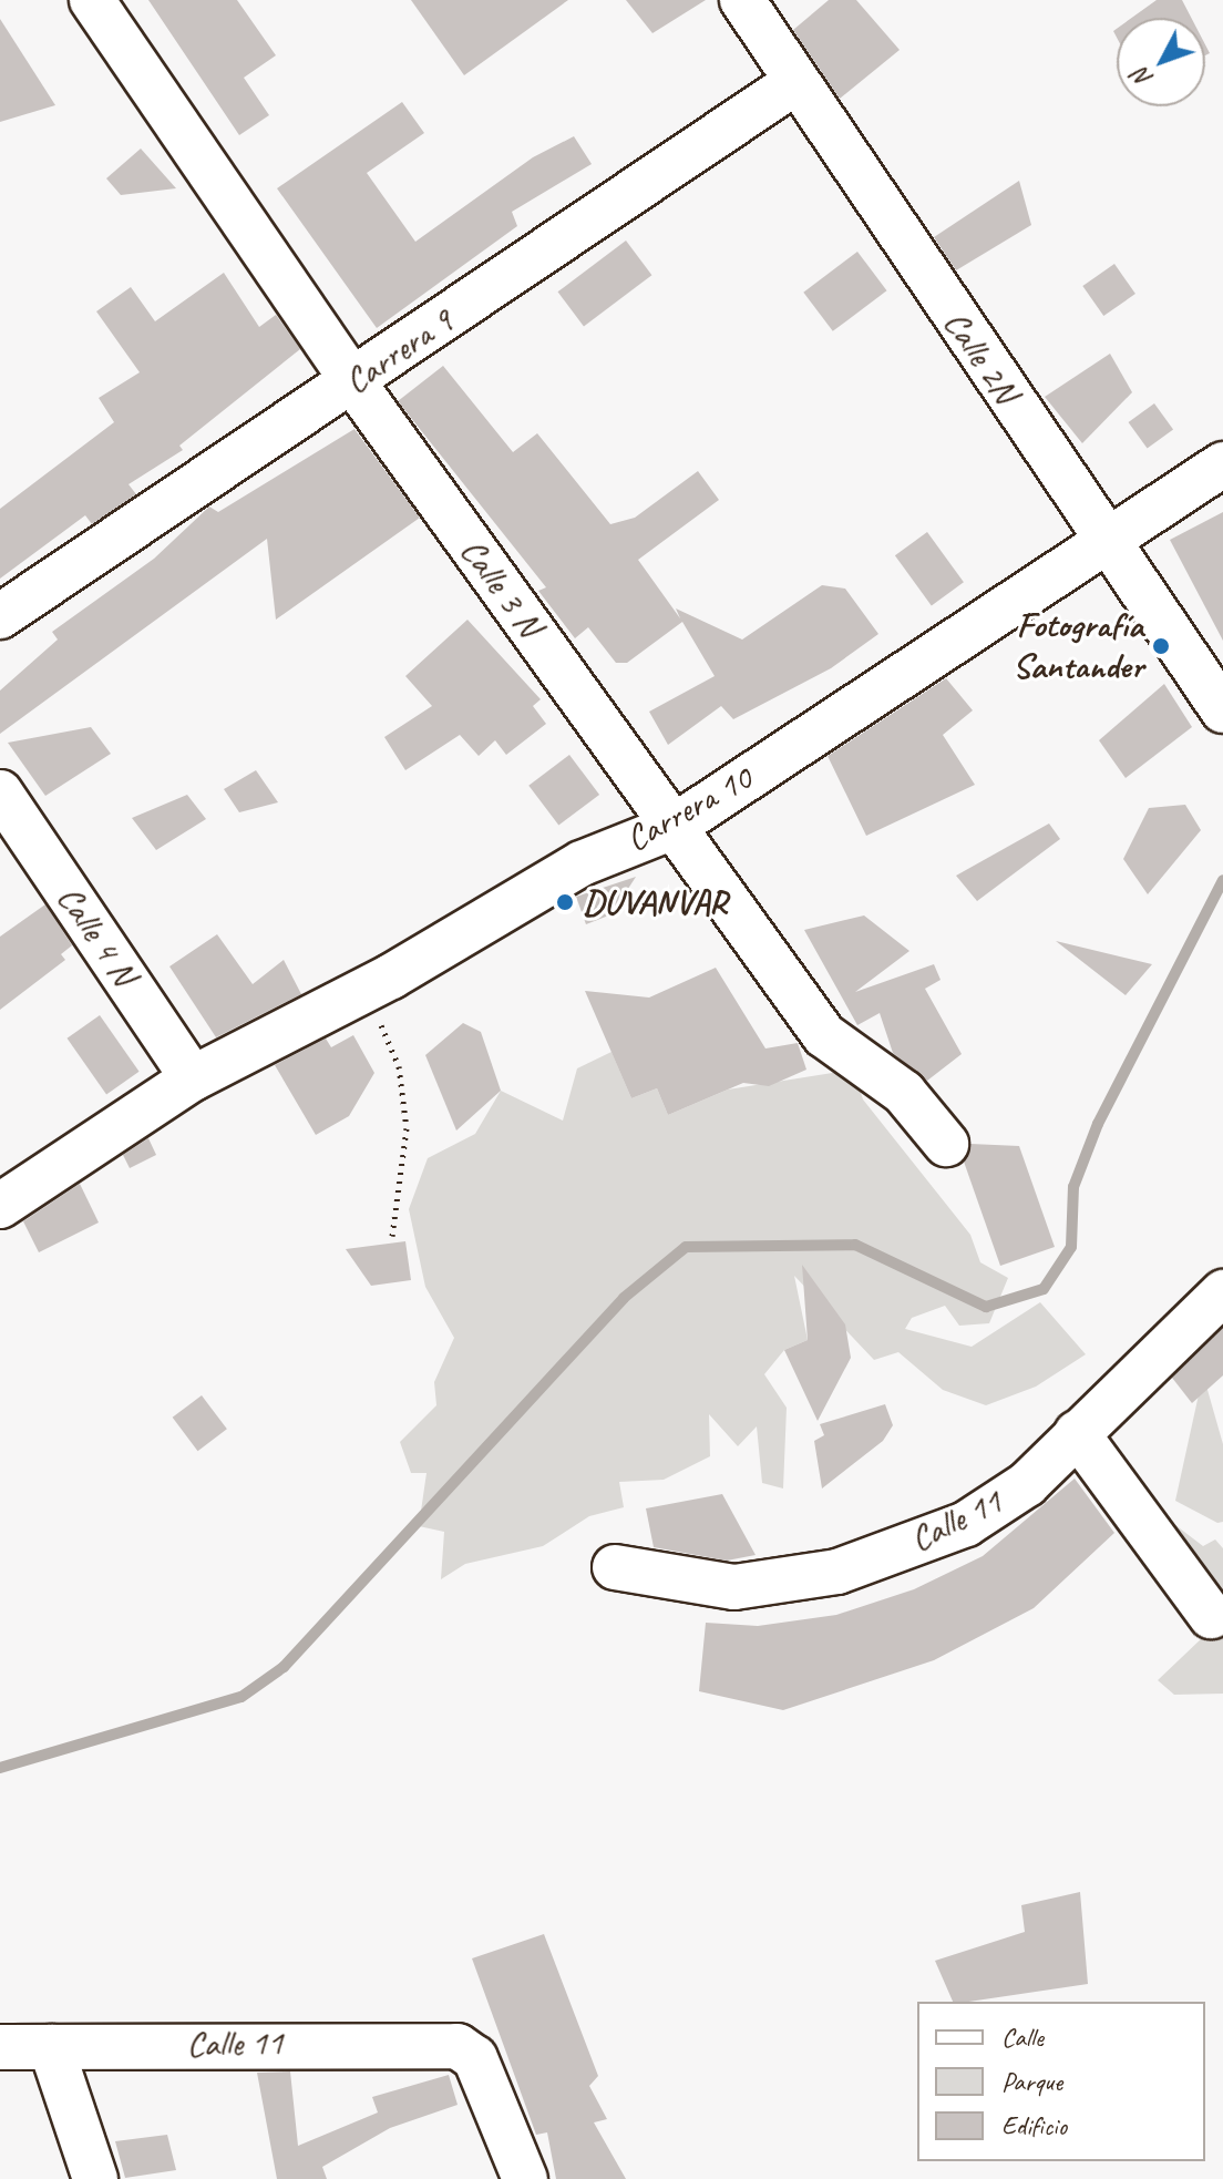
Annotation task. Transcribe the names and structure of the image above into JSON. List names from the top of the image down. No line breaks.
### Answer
{"streets":{"street":["Carrera 9","Calle 2N","Calle 3 N","Carrera 10","Calle 4 N","Calle 11"]},"crossings":[["Carrera 9","Calle 2N"],["Carrera 9","Calle 3 N"],["Calle 2N","Carrera 10"],["Calle 3 N","Carrera 10"],["Carrera 10","Calle 4 N"]],"places":["Fotografía Santander","DUVANVAR"],"legend":["Calle","Parque","Edificio"],"north":"bottom left"}
